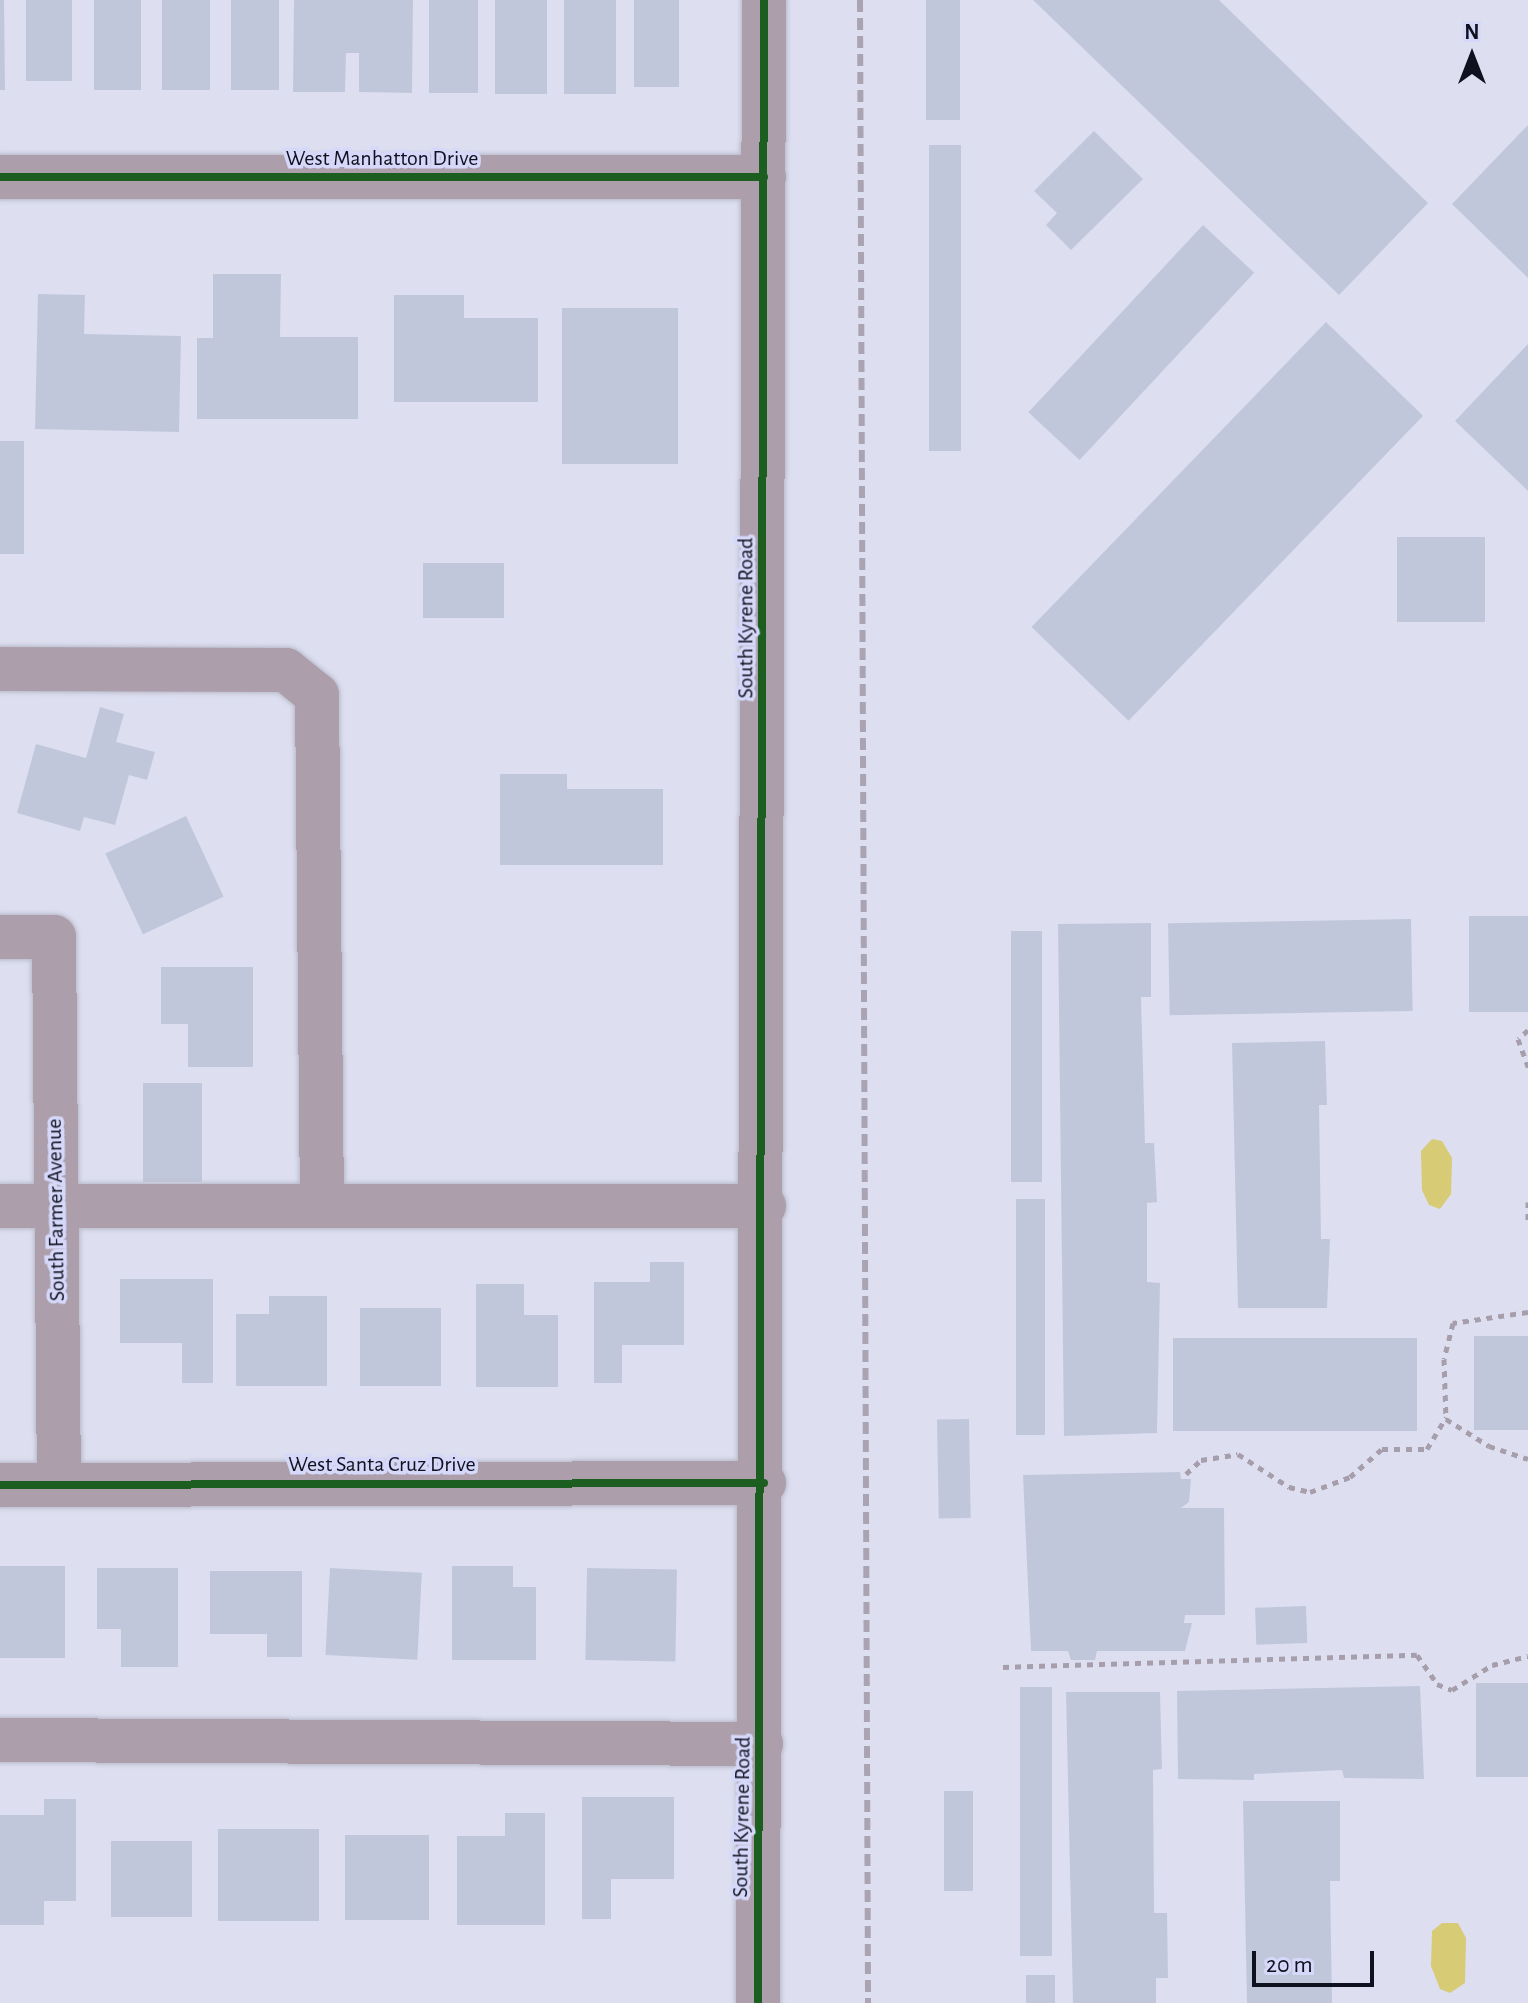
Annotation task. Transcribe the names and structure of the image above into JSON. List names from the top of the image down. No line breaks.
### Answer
{"streets":{"street":["West Manhatton Drive","South Kyrene Road","South Farmer Avenue","West Santa Cruz Drive"]},"crossings":[["West Manhatton Drive","South Kyrene Road"],["South Kyrene Road","West Santa Cruz Drive"],["South Farmer Avenue","West Santa Cruz Drive"]],"scale_bar":"20 m","north":"top"}
